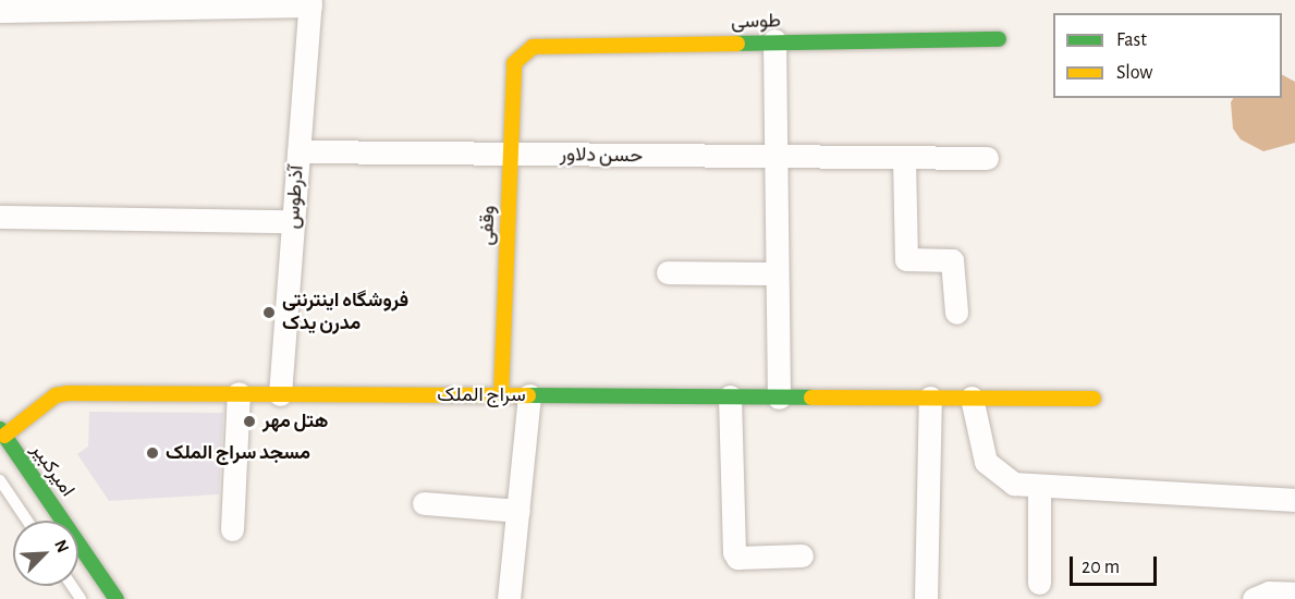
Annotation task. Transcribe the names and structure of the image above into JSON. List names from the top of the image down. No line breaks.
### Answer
{"streets":{"street":["طوسی","حسن دلاور","آذرطوس","وقفی","سراج الملک","امیرکبیر"]},"crossings":[["طوسی","وقفی"],["حسن دلاور","آذرطوس"],["حسن دلاور","وقفی"],["آذرطوس","سراج الملک"],["وقفی","سراج الملک"],["سراج الملک","امیرکبیر"]],"places":["فروشگاه اینترنتی مدرن یدک","هتل مهر","مسجد سراج الملک"],"legend":["Fast","Slow"],"scale_bar":"20 m","north":"top right"}
